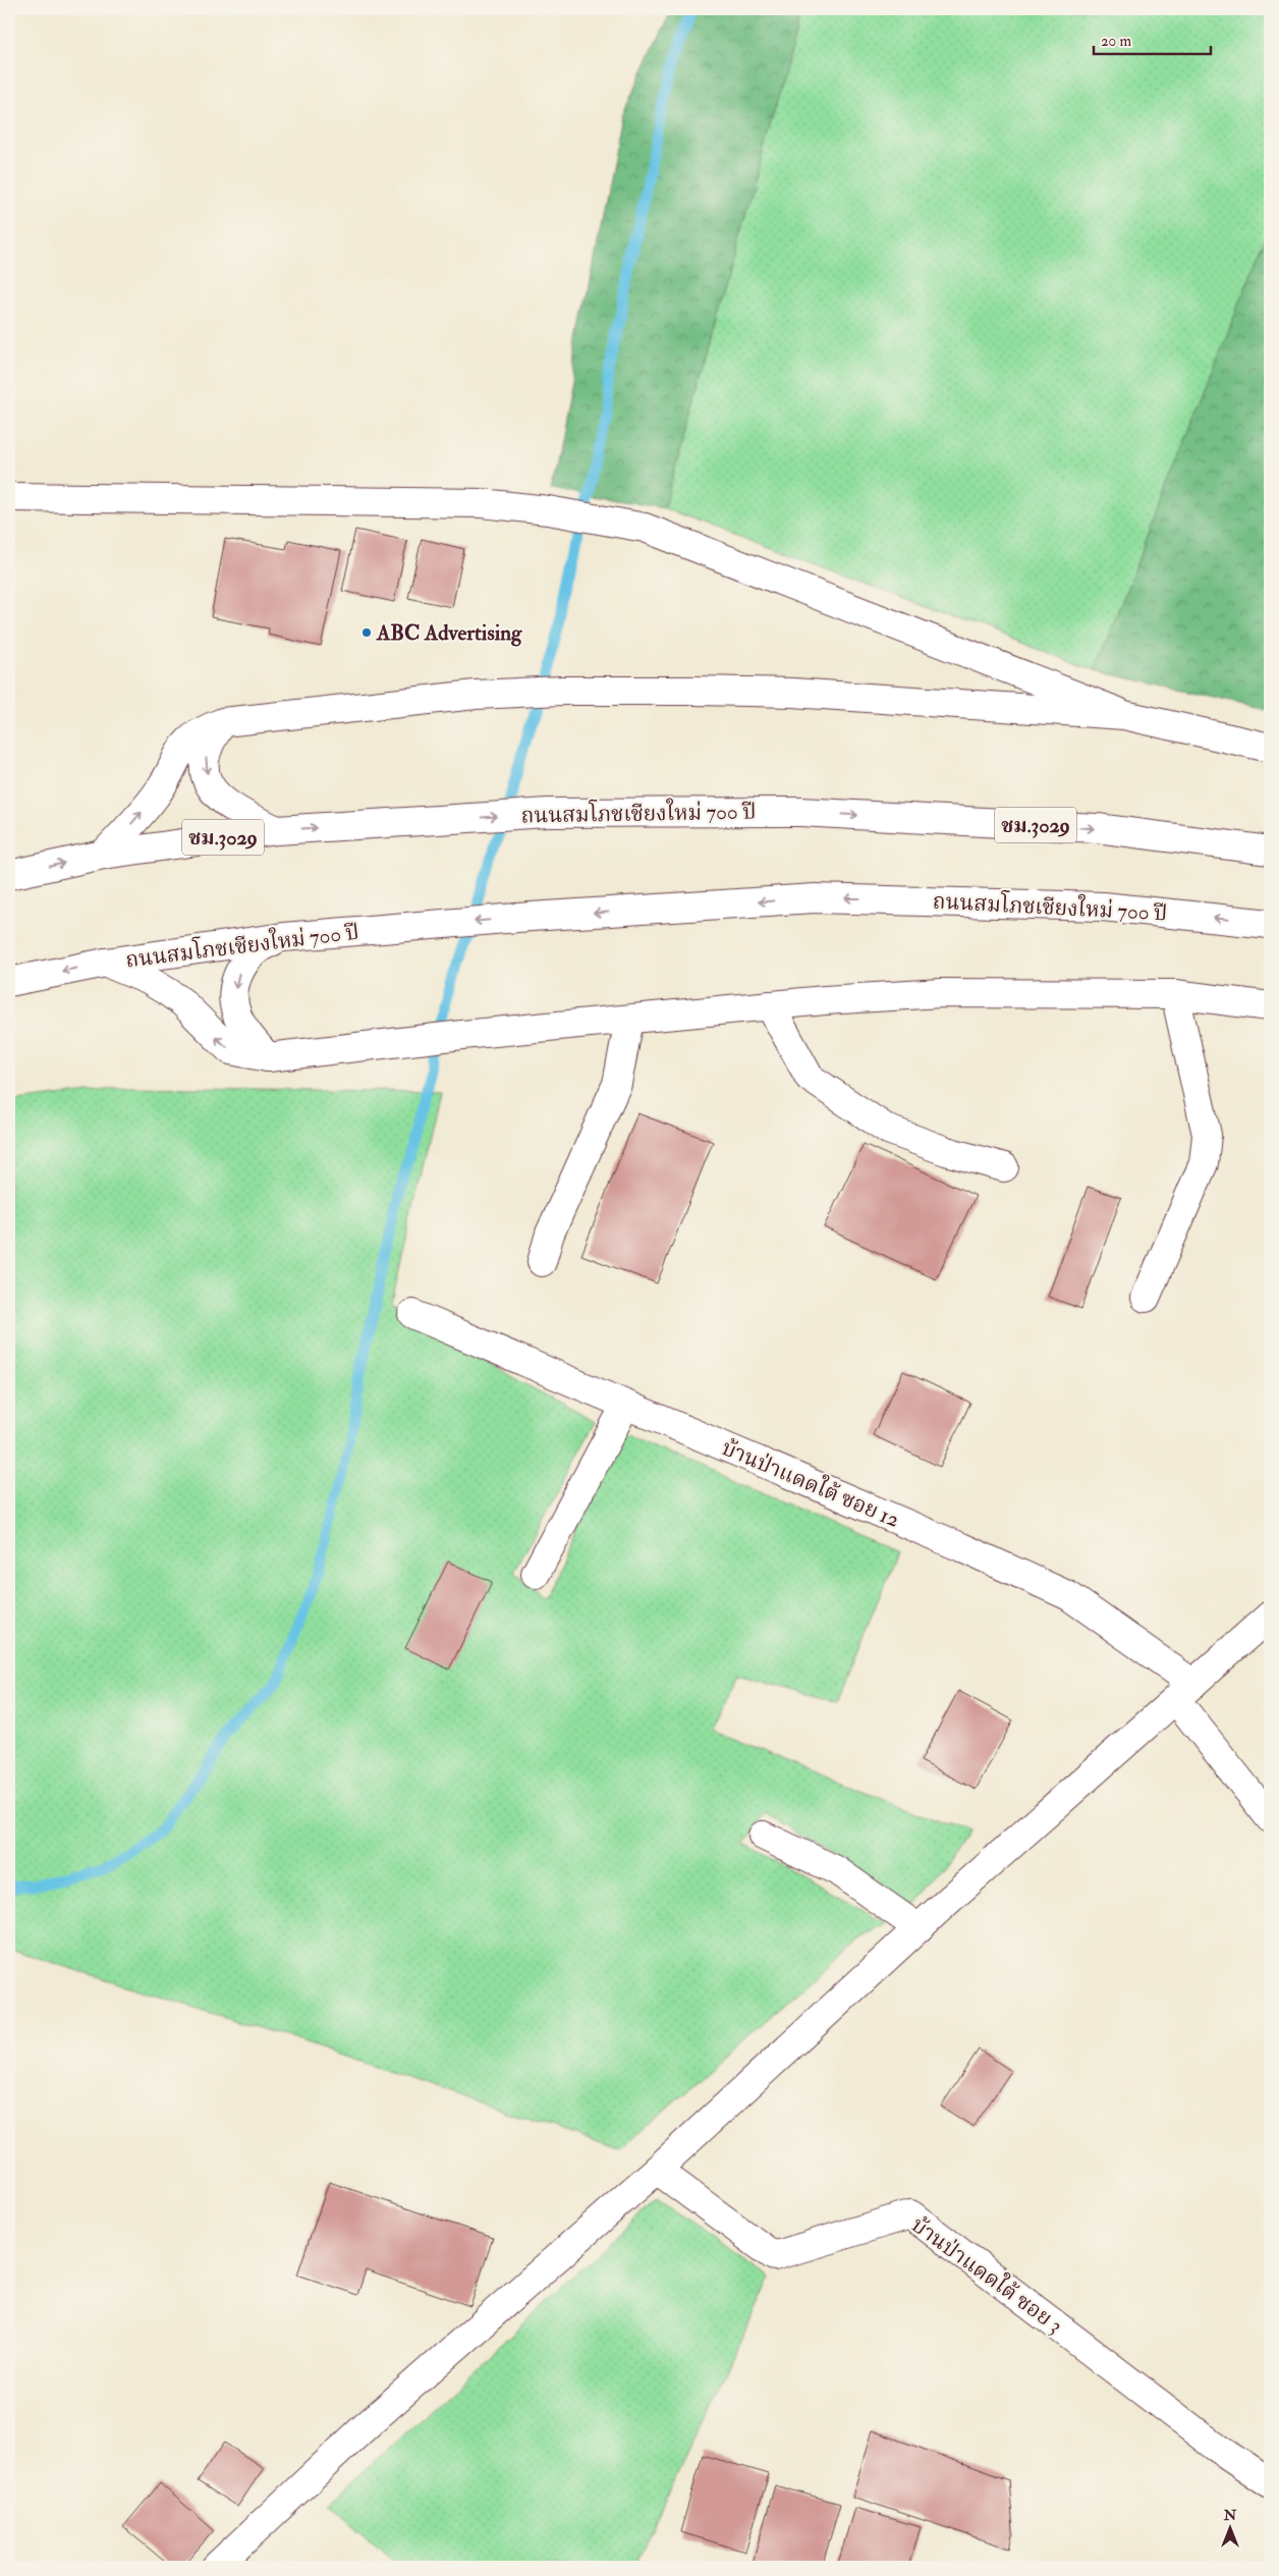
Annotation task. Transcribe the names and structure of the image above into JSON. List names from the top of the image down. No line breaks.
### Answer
{"streets":{"main road":["ถนนสมโภชเชียงใหม่ 700 ปี","ชม.3029","บ้านป่าแดดใต้ ซอย 12","บ้านป่าแดดใต้ ซอย 3"]},"places":["ABC Advertising"],"scale_bar":"20 m","north":"top"}
